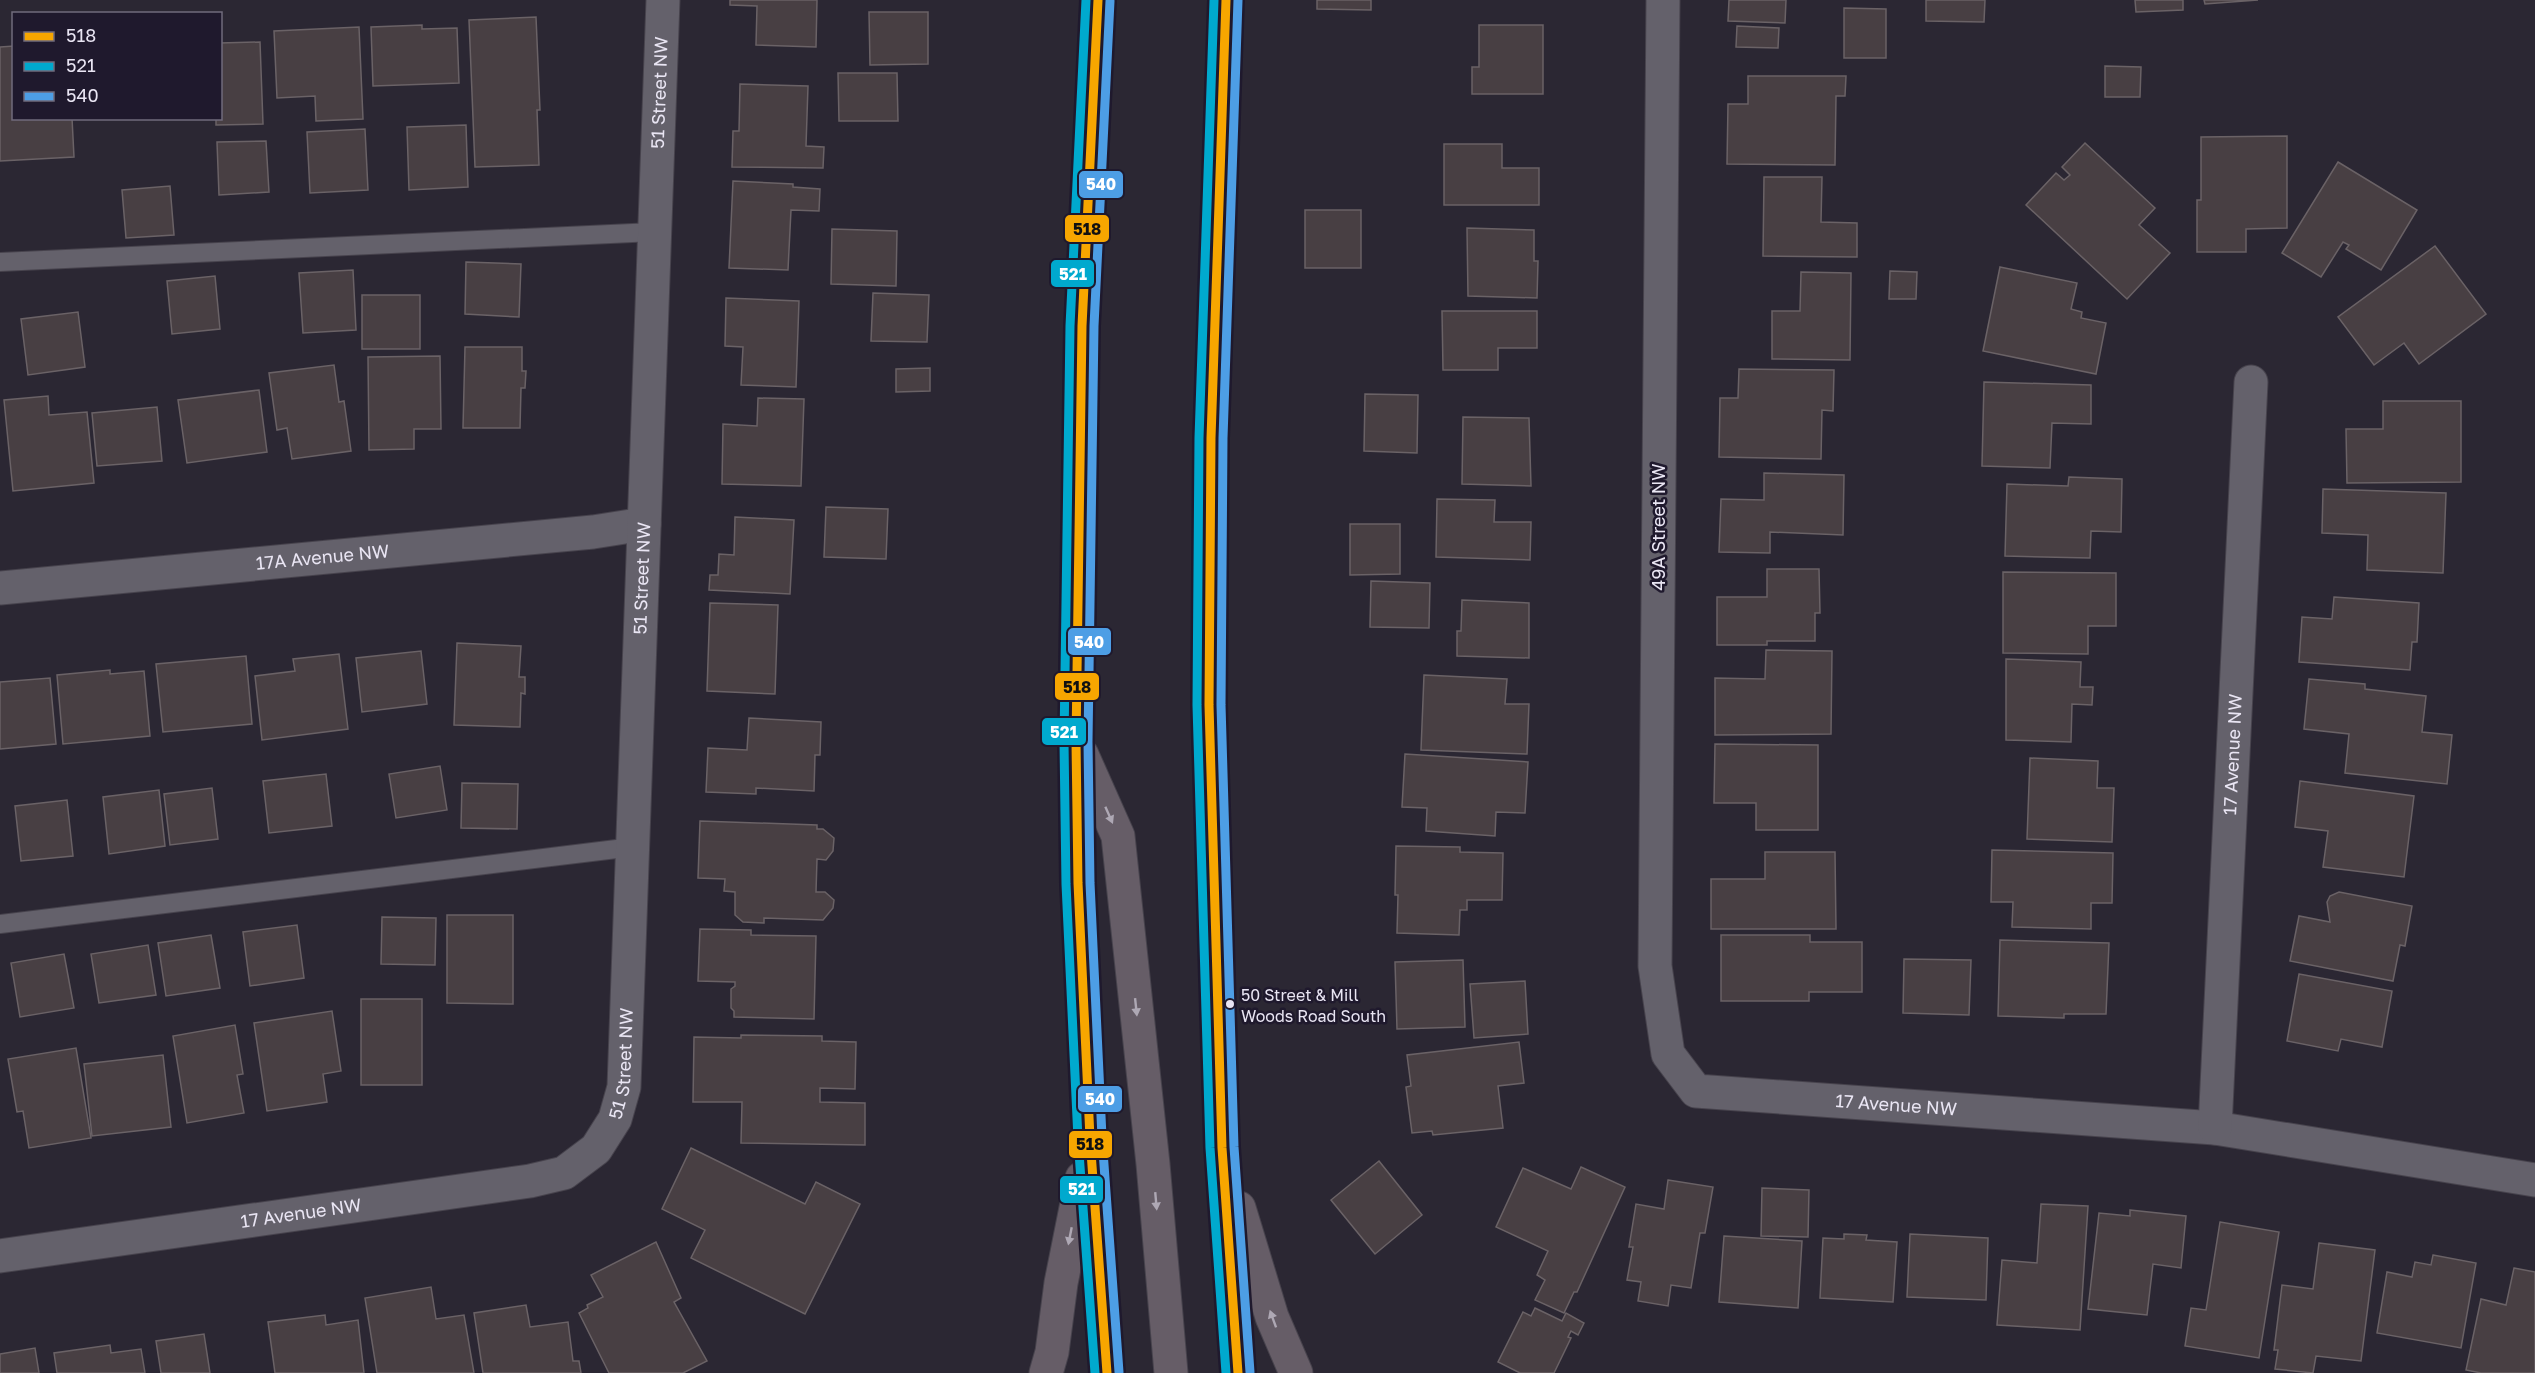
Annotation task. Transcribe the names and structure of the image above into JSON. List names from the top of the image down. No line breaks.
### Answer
{"streets":{"street":["51 Street NW","49A Street NW","17A Avenue NW","17 Avenue NW"]},"crossings":[["51 Street NW","17A Avenue NW"],["51 Street NW","17 Avenue NW"],["49A Street NW","17 Avenue NW"]],"places":["50 Street & Mill Woods Road South"],"lines":["transit line 518","transit line 521","transit line 540"],"legend":["518","521","540"]}
